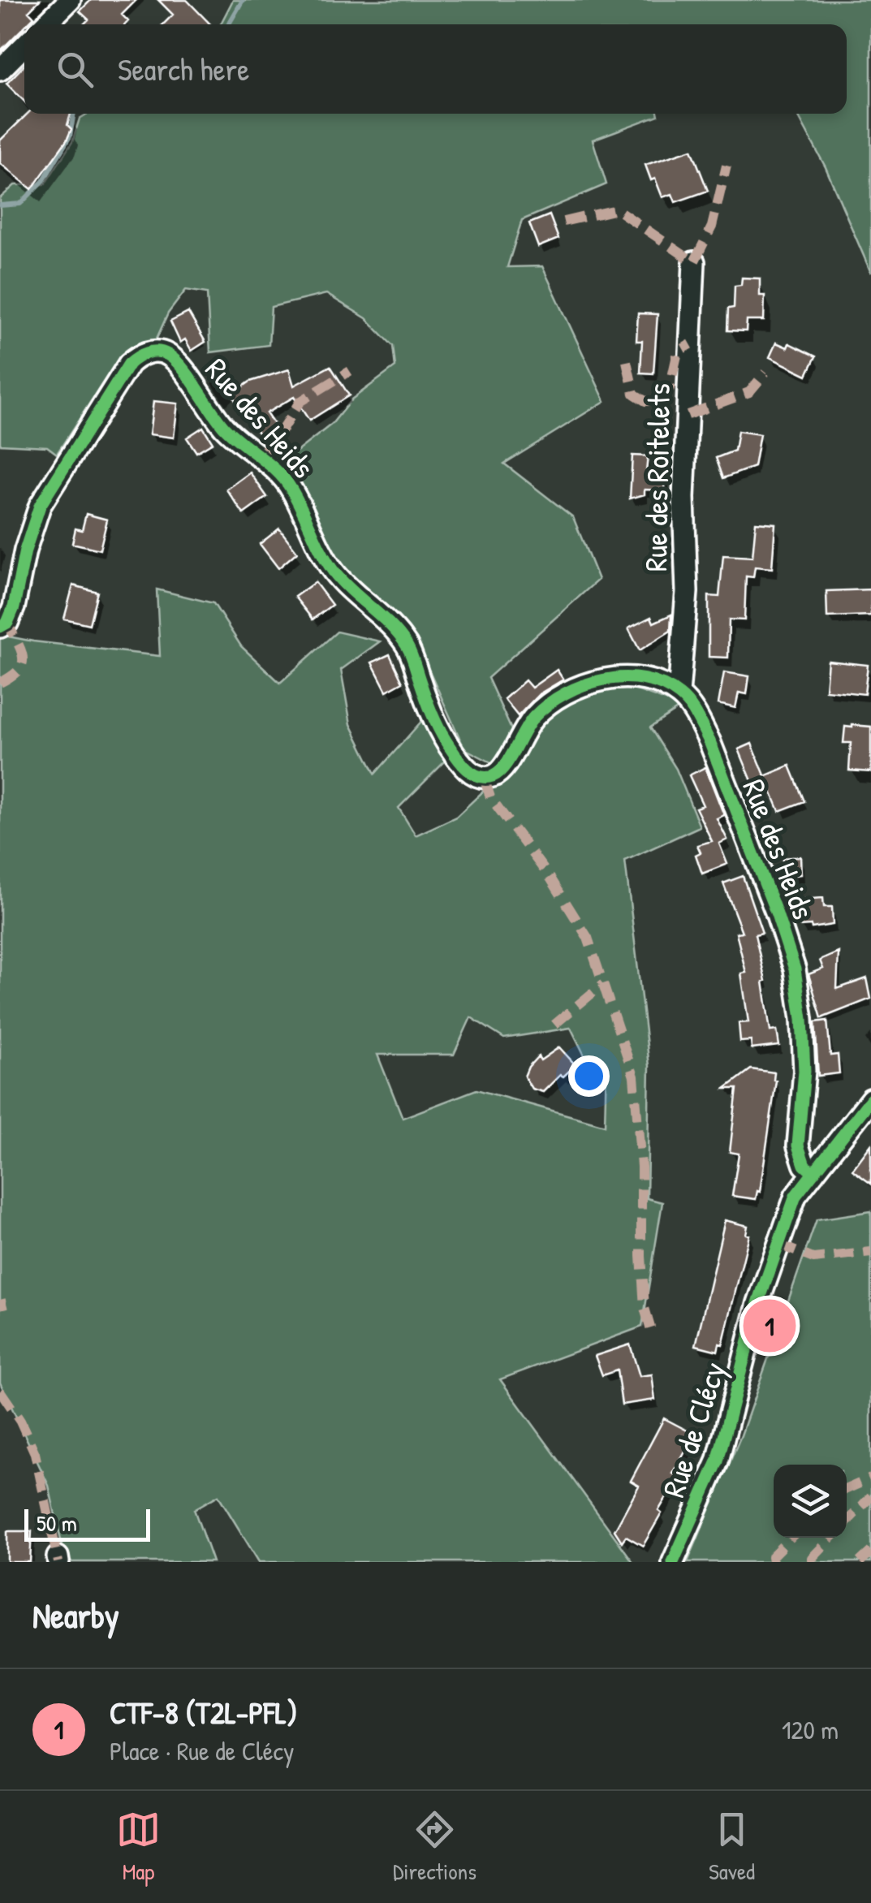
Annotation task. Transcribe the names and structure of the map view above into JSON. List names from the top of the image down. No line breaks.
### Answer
{"streets":{"street":["Rue des Heids","Rue des Roitelets","Rue de Clécy"]},"crossings":[["Rue des Heids","Rue des Roitelets"],["Rue des Heids","Rue de Clécy"]],"scale_bar":"50 m","page":{"search":"Search here","pins":"1","scale":"50 m","heading":"Nearby","list":[{"mark":"1","name":"CTF-8 (T2L-PFL)","note":"Place · Rue de Clécy","value":"120 m"}],"nav":["Map","Directions","Saved"]}}
